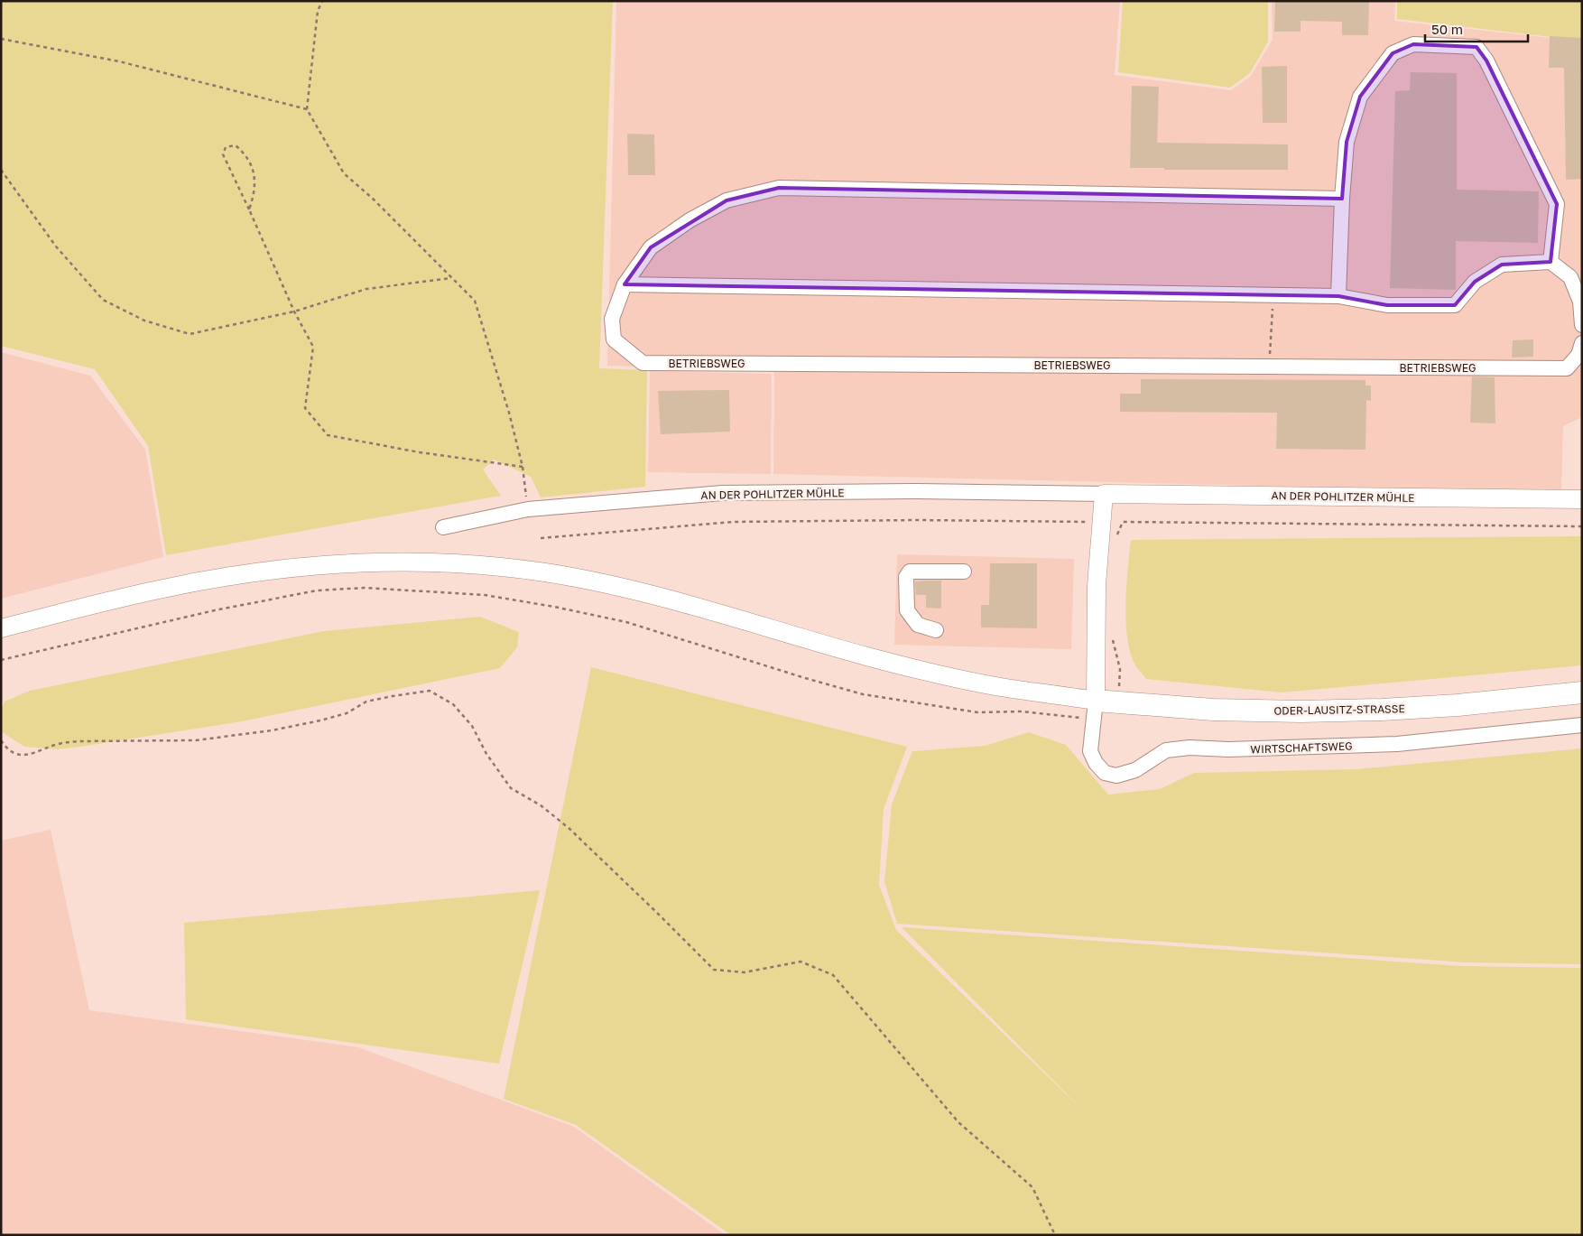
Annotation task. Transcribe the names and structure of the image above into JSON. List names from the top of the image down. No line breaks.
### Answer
{"streets":{"highway":["ODER-LAUSITZ-STRASSE"],"main road":["AN DER POHLITZER MÜHLE"],"street":["BETRIEBSWEG","WIRTSCHAFTSWEG"]},"crossings":[["ODER-LAUSITZ-STRASSE","WIRTSCHAFTSWEG"]],"scale_bar":"50 m"}
